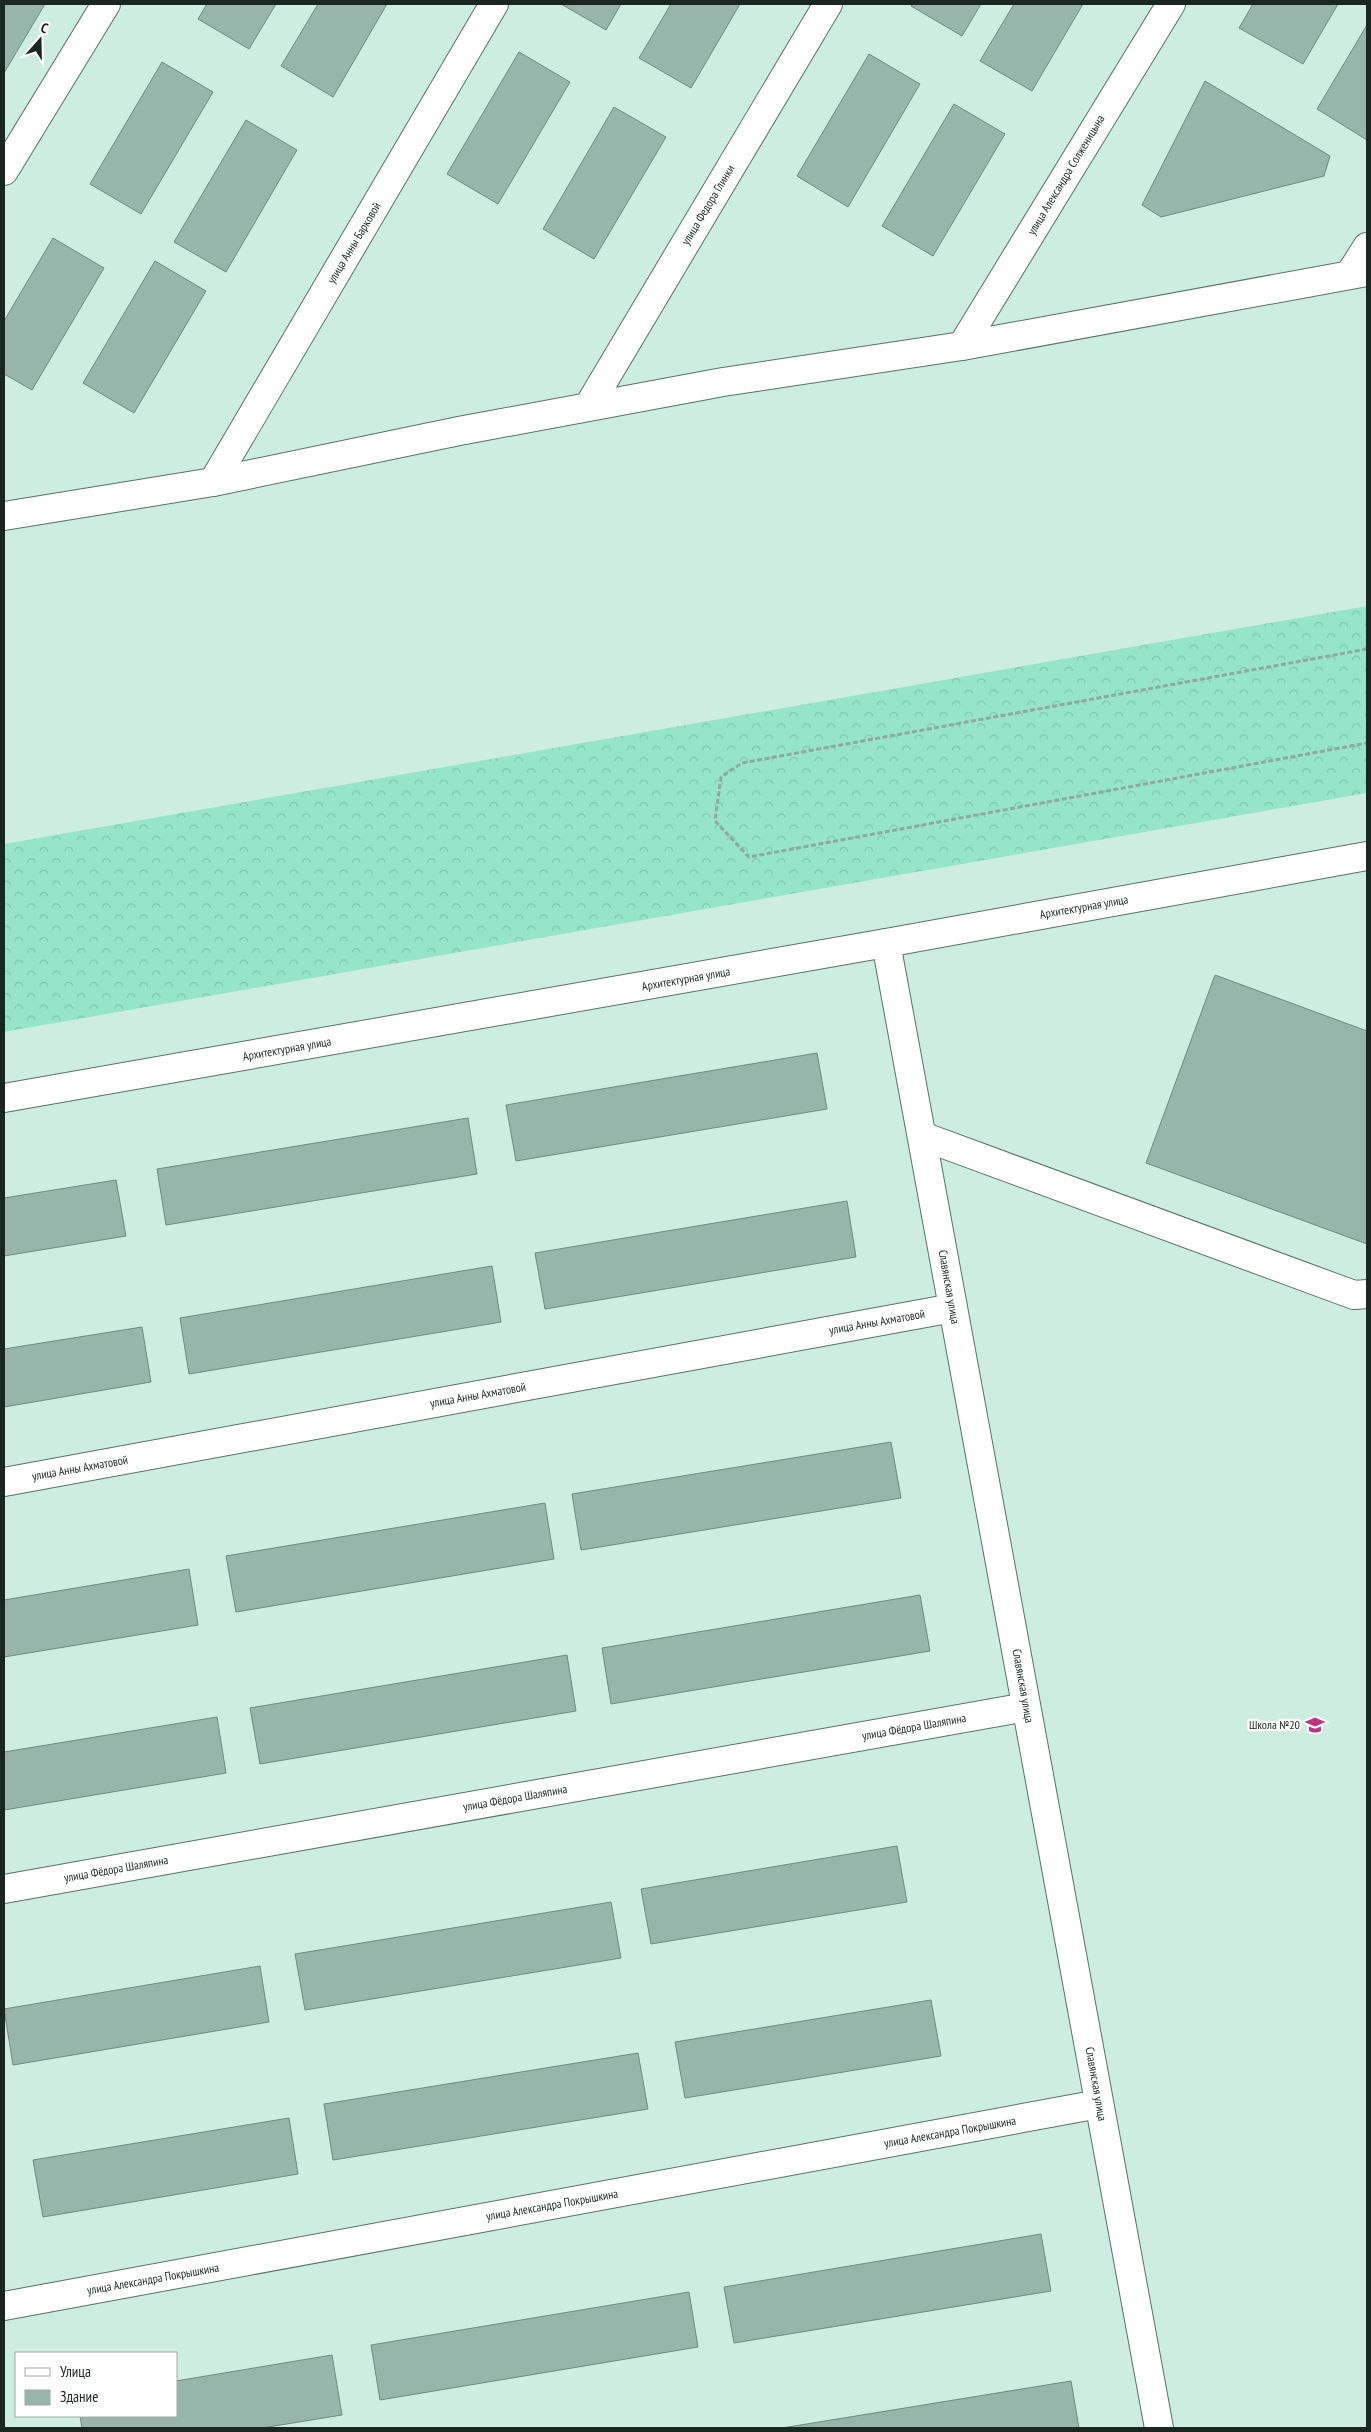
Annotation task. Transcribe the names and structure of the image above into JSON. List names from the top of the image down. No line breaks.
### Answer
{"streets":{"street":["улица Александра Солженицына","улица Федора Глинки","улица Анны Барковой","Архитектурная улица","Славянская улица","улица Анны Ахматовой","улица Фёдора Шаляпина","улица Александра Покрышкина"]},"crossings":[["Архитектурная улица","Славянская улица"],["Славянская улица","улица Анны Ахматовой"],["Славянская улица","улица Фёдора Шаляпина"],["Славянская улица","улица Александра Покрышкина"]],"places":{"school or university":["Школа №20"]},"legend":["Улица","Здание"],"north":"top"}
